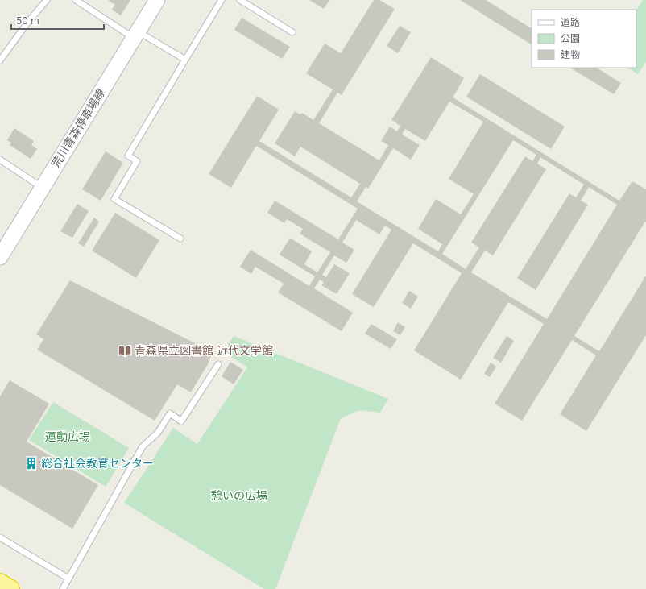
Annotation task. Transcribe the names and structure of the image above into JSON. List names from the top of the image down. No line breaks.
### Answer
{"streets":{"main road":["荒川青森停車場線"]},"parks":["運動広場","憩いの広場"],"places":{"library":["青森県立図書館 近代文学館"],"building":["総合社会教育センター"]},"legend":["道路","公園","建物"],"scale_bar":"50 m"}
